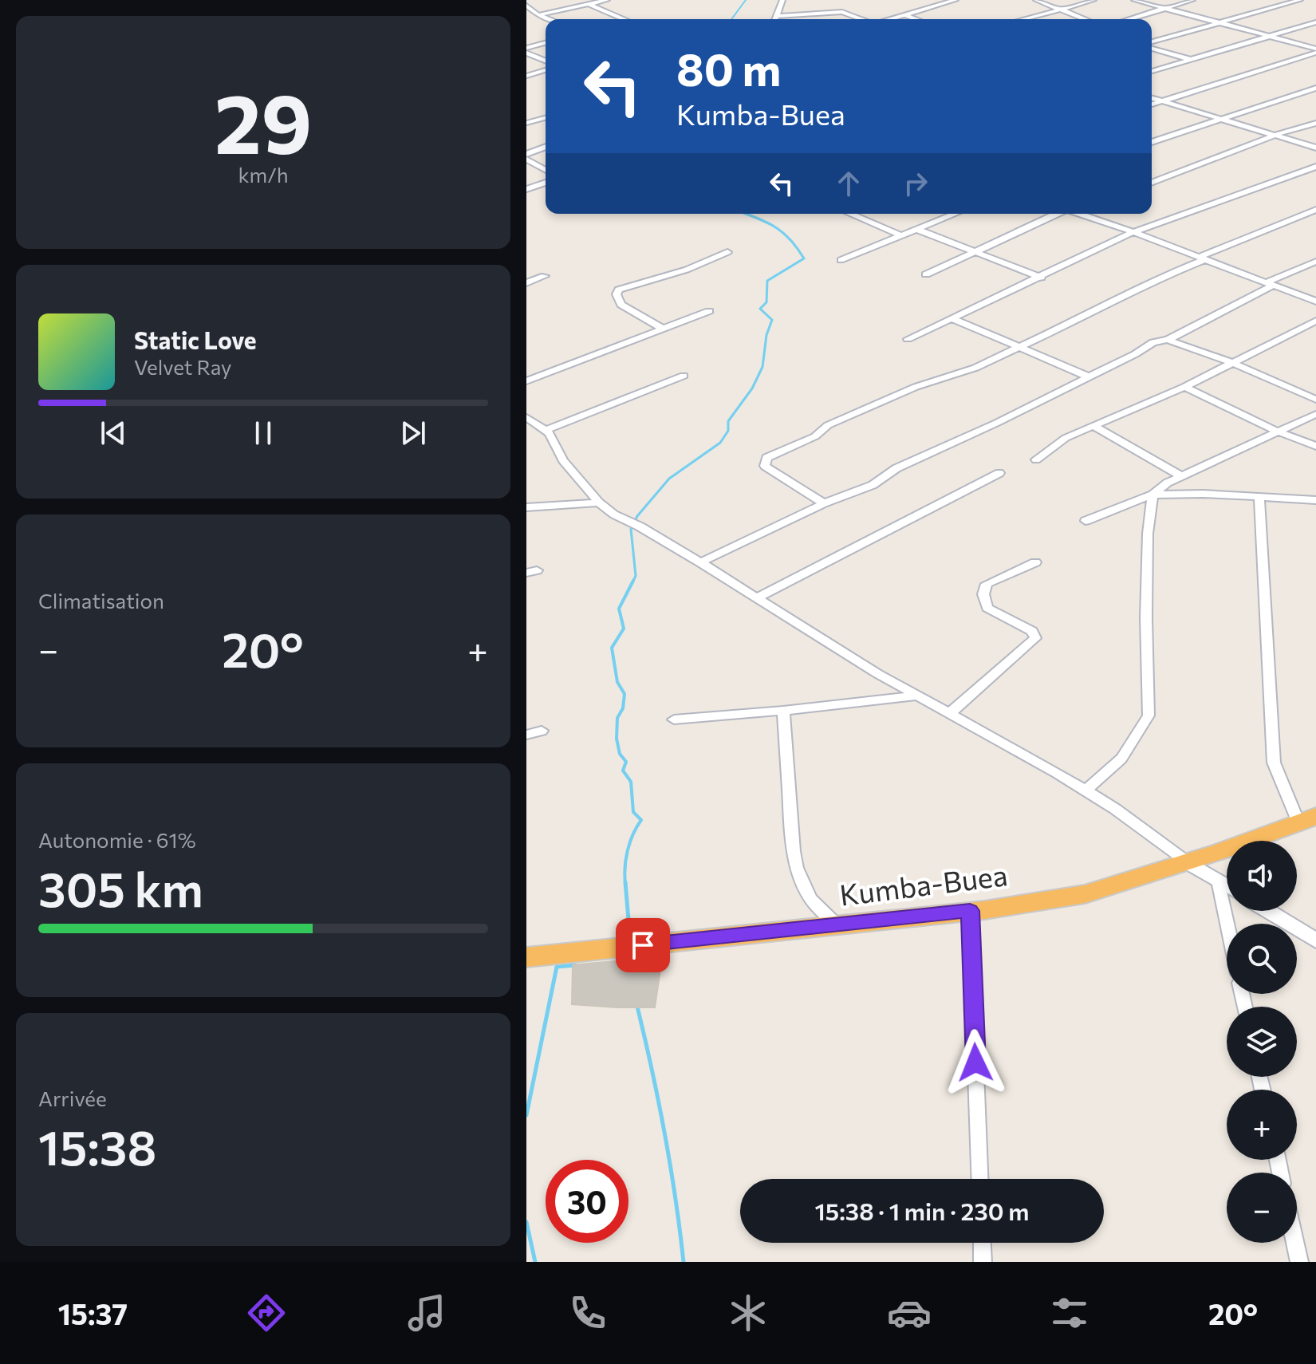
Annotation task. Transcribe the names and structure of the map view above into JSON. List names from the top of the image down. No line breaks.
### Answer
{"streets":{"highway":["Kumba-Buea"]},"page":{"tile":[["29","km/h"],"Climatisation",["Autonomie · 61%","305 km"],["Arrivée","15:38"]],"turn":["80 m","Kumba-Buea"],"song":["Static Love","Velvet Ray"],"heat":["−","20°","+"],"map_buttons":["+","−"],"limit":"30","trip":"15:38 · 1 min · 230 m","tabs":["15:37","20°"]}}
